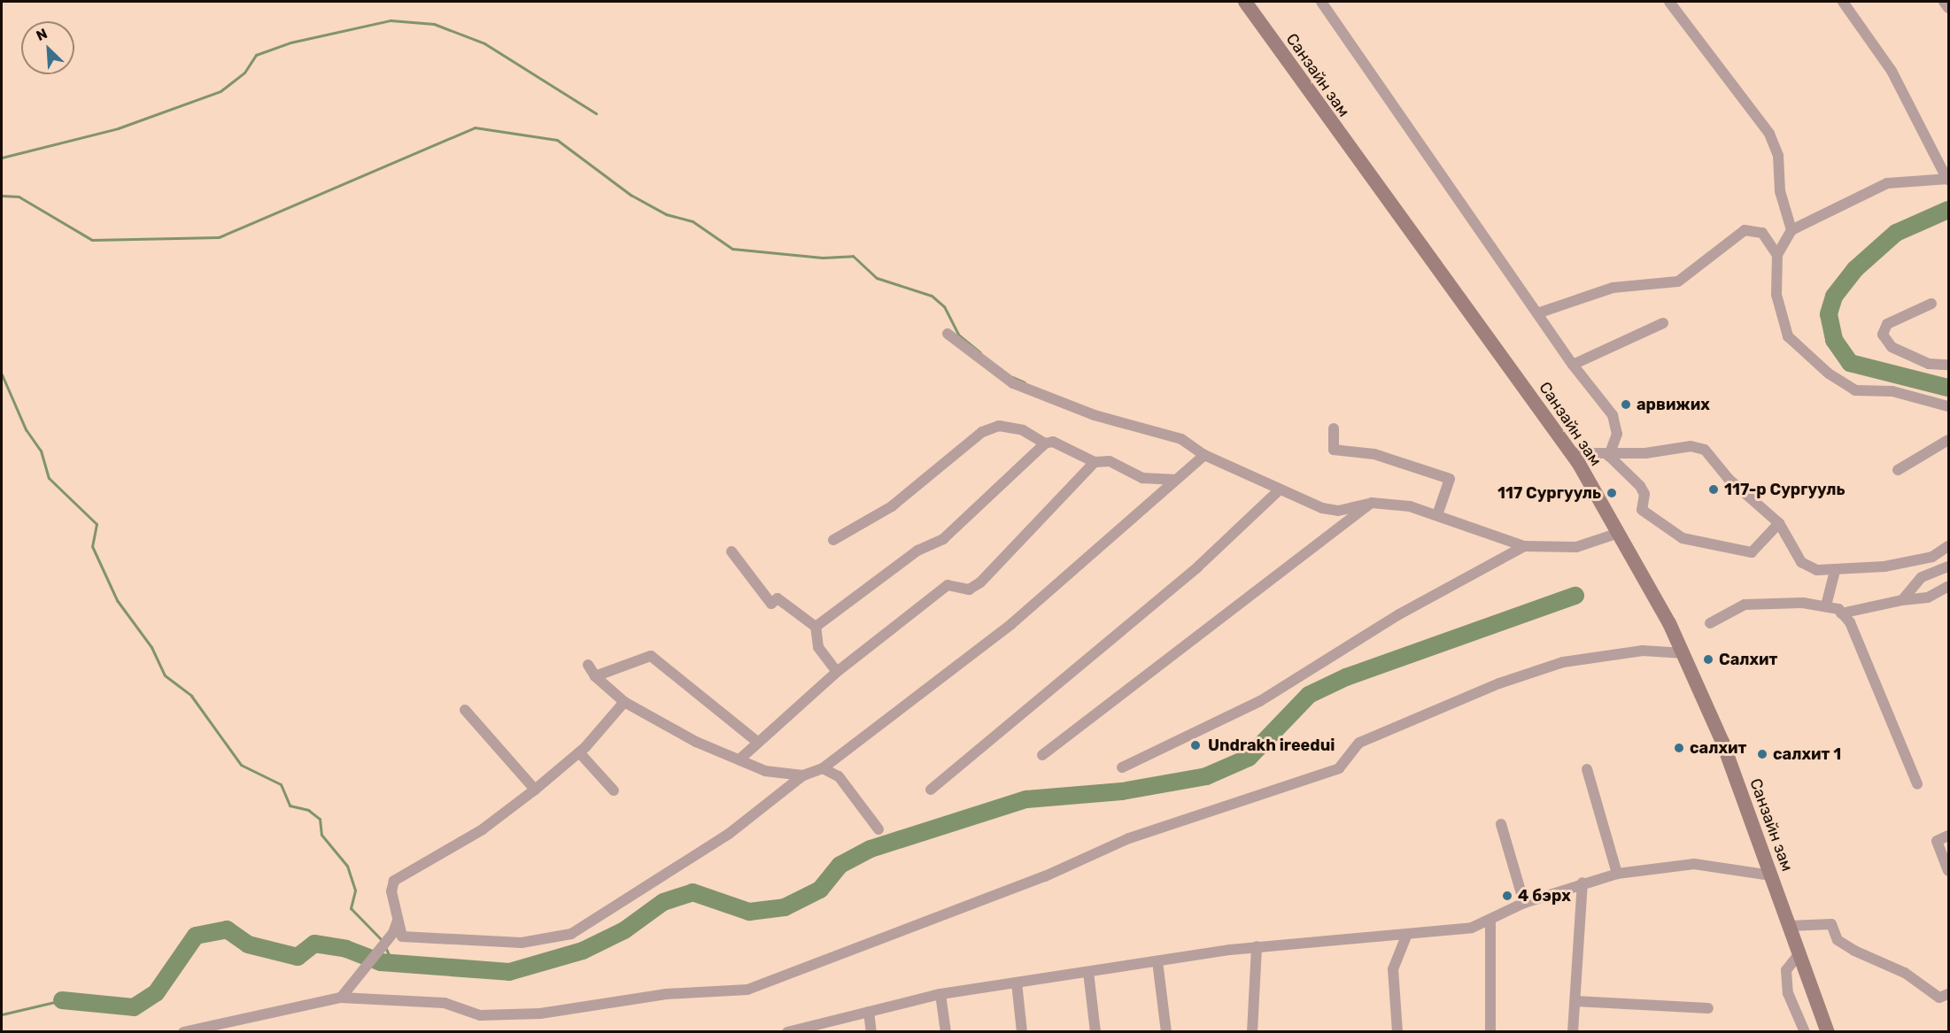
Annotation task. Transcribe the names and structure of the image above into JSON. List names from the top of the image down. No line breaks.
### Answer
{"streets":{"main road":["Санзайн зам"]},"places":["арвижих","117-р Сургууль","117 Сургууль","Салхит","Undrakh ireedui","салхит","салхит 1","4 бэрх"],"north":"top left"}
